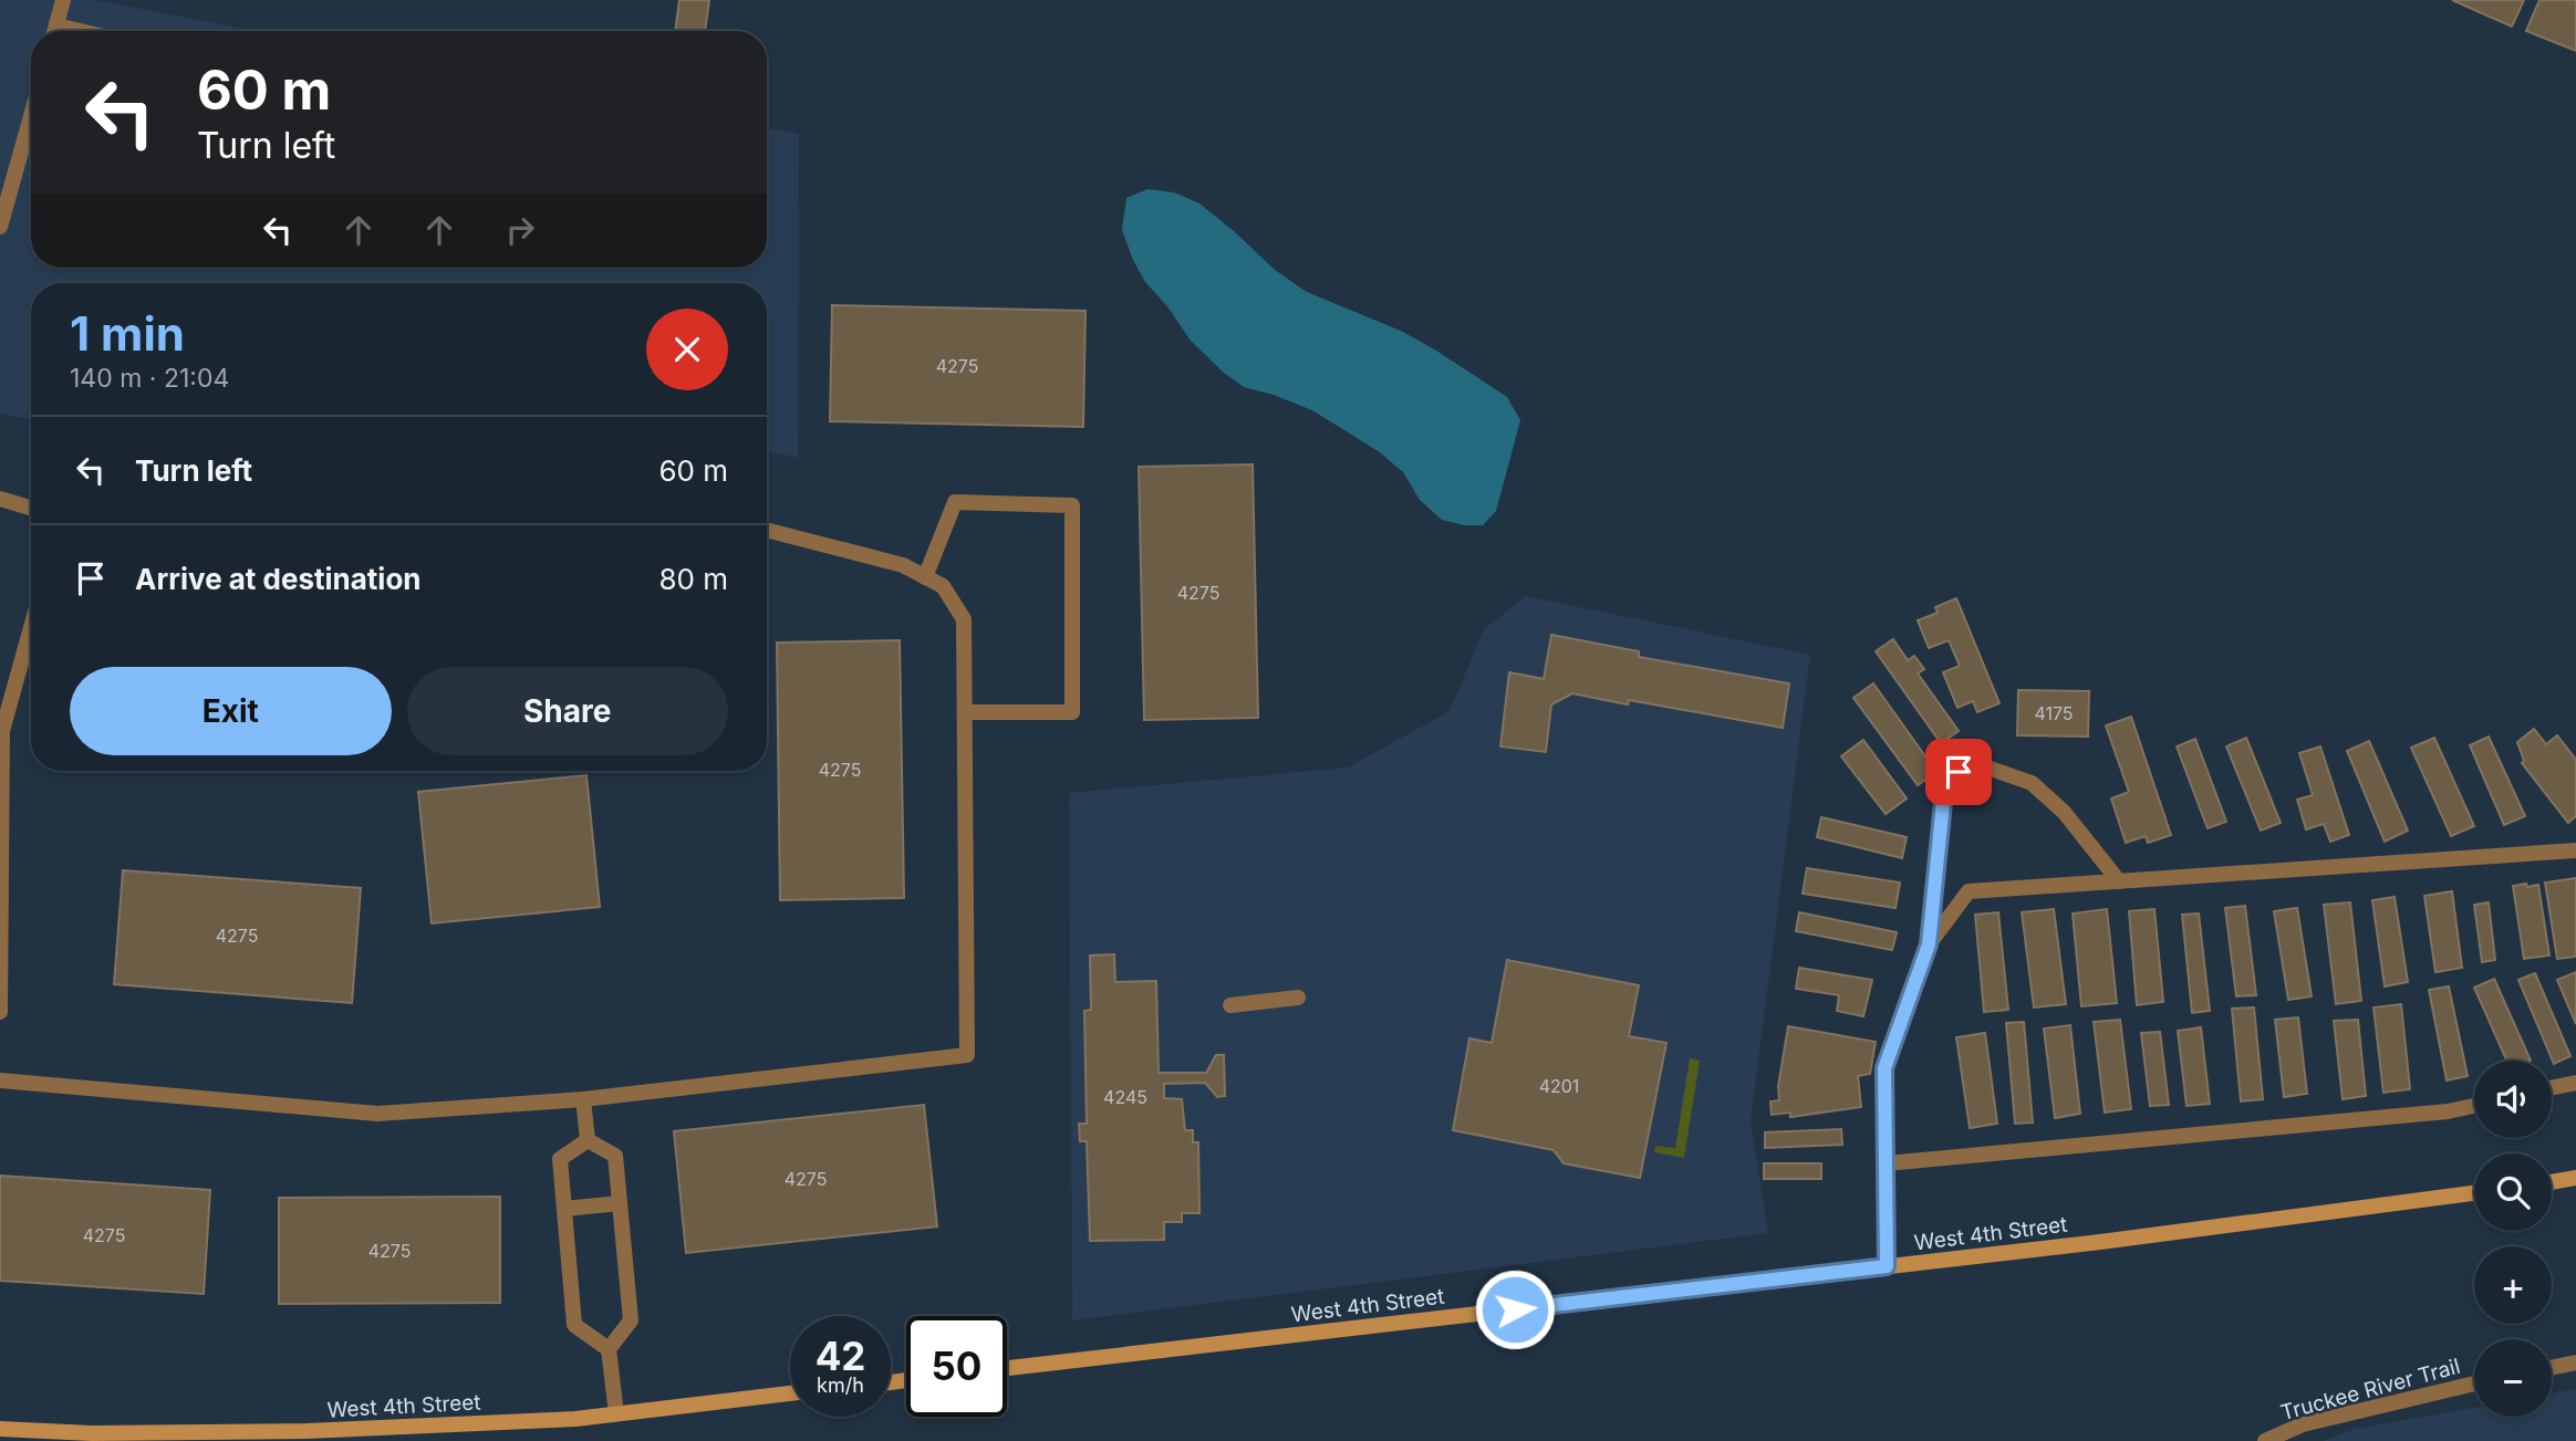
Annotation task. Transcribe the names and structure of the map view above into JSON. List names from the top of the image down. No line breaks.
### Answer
{"streets":{"main road":["West 4th Street"],"street":["Truckee River Trail"]},"house_numbers":["4275","4275","4175","4275","4275","4201","4245","4275","4275","4275"],"page":{"turn":["60 m","Turn left"],"heading":["1 min","140 m · 21:04"],"list":[{"name":"Turn left","value":"60 m"},{"name":"Arrive at destination","value":"80 m"}],"buttons":["Exit","Share"],"map_buttons":["+","−"],"speed":"42 km/h","limit":"50"}}
